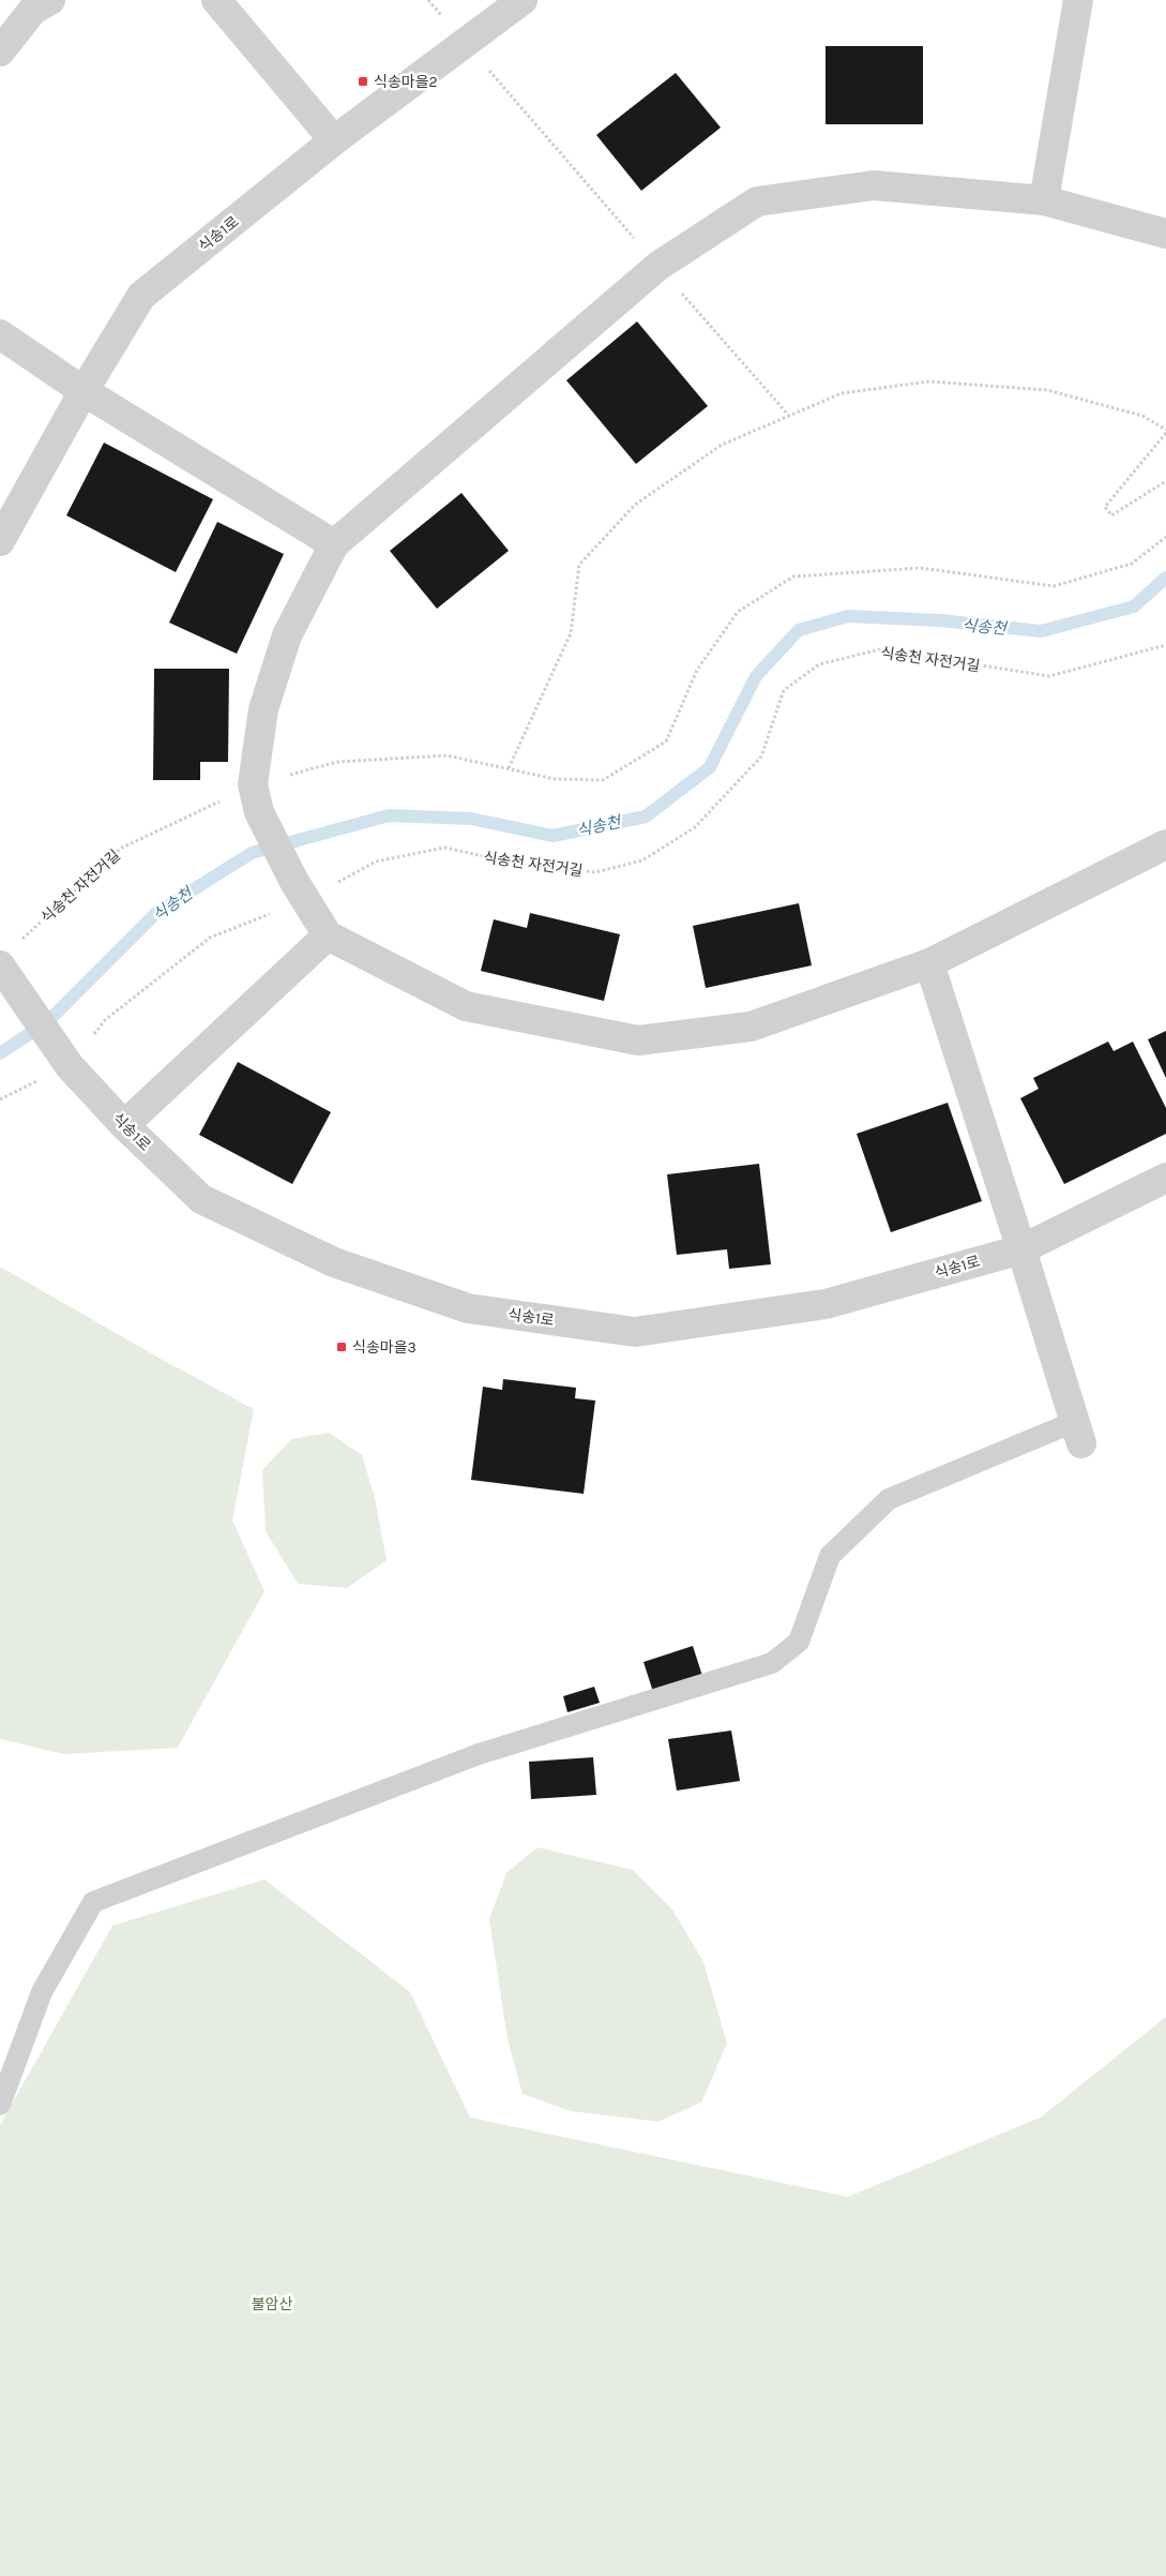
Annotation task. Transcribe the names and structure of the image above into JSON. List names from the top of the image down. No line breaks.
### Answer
{"streets":{"street":["식송1로"],"path":["식송천 자전거길"]},"crossings":[["식송1로","식송천 자전거길"]],"water":["식송천"],"parks":["불암산"],"places":{"transit":["식송마을2","식송마을3"]}}
